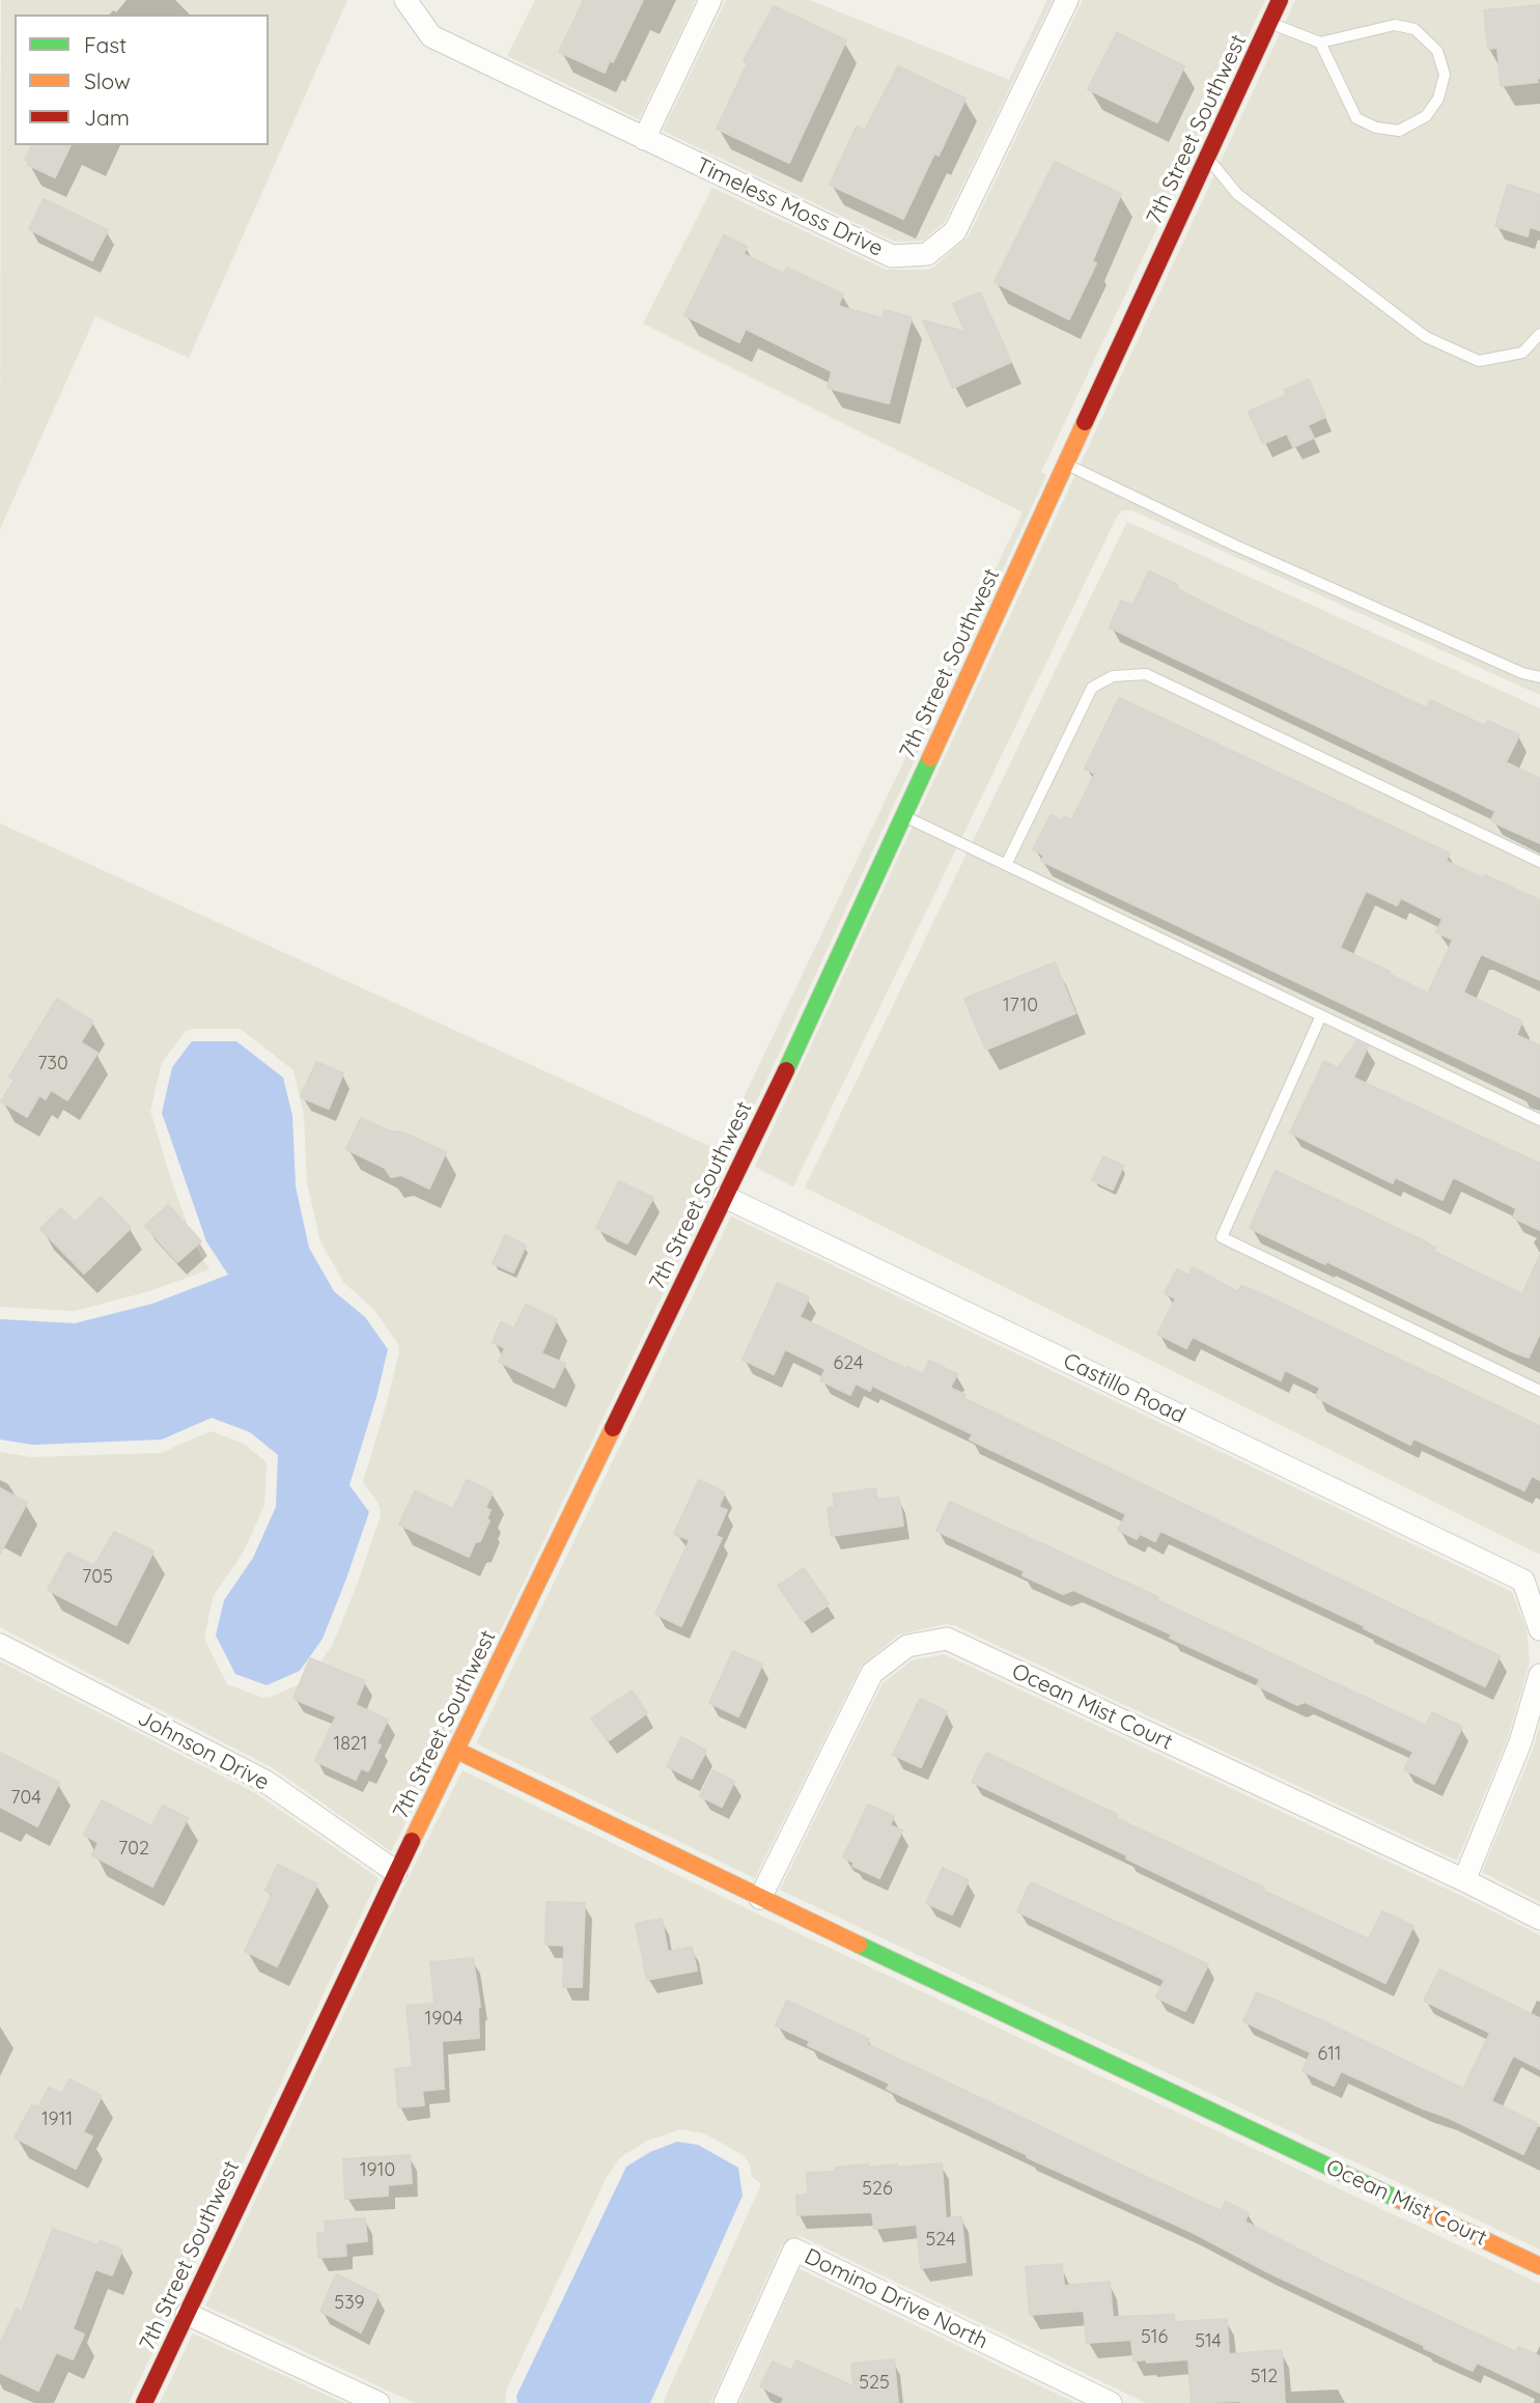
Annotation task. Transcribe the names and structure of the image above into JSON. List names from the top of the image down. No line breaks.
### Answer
{"streets":{"street":["7th Street Southwest","Timeless Moss Drive","Castillo Road","Ocean Mist Court","Johnson Drive","Domino Drive North"]},"crossings":[["7th Street Southwest","Castillo Road"],["7th Street Southwest","Ocean Mist Court"],["7th Street Southwest","Johnson Drive"]],"house_numbers":["1710","730","624","705","1821","704","702","1904","611","1911","1910","526","524","539","516","514","512","525"],"legend":["Fast","Slow","Jam"]}
